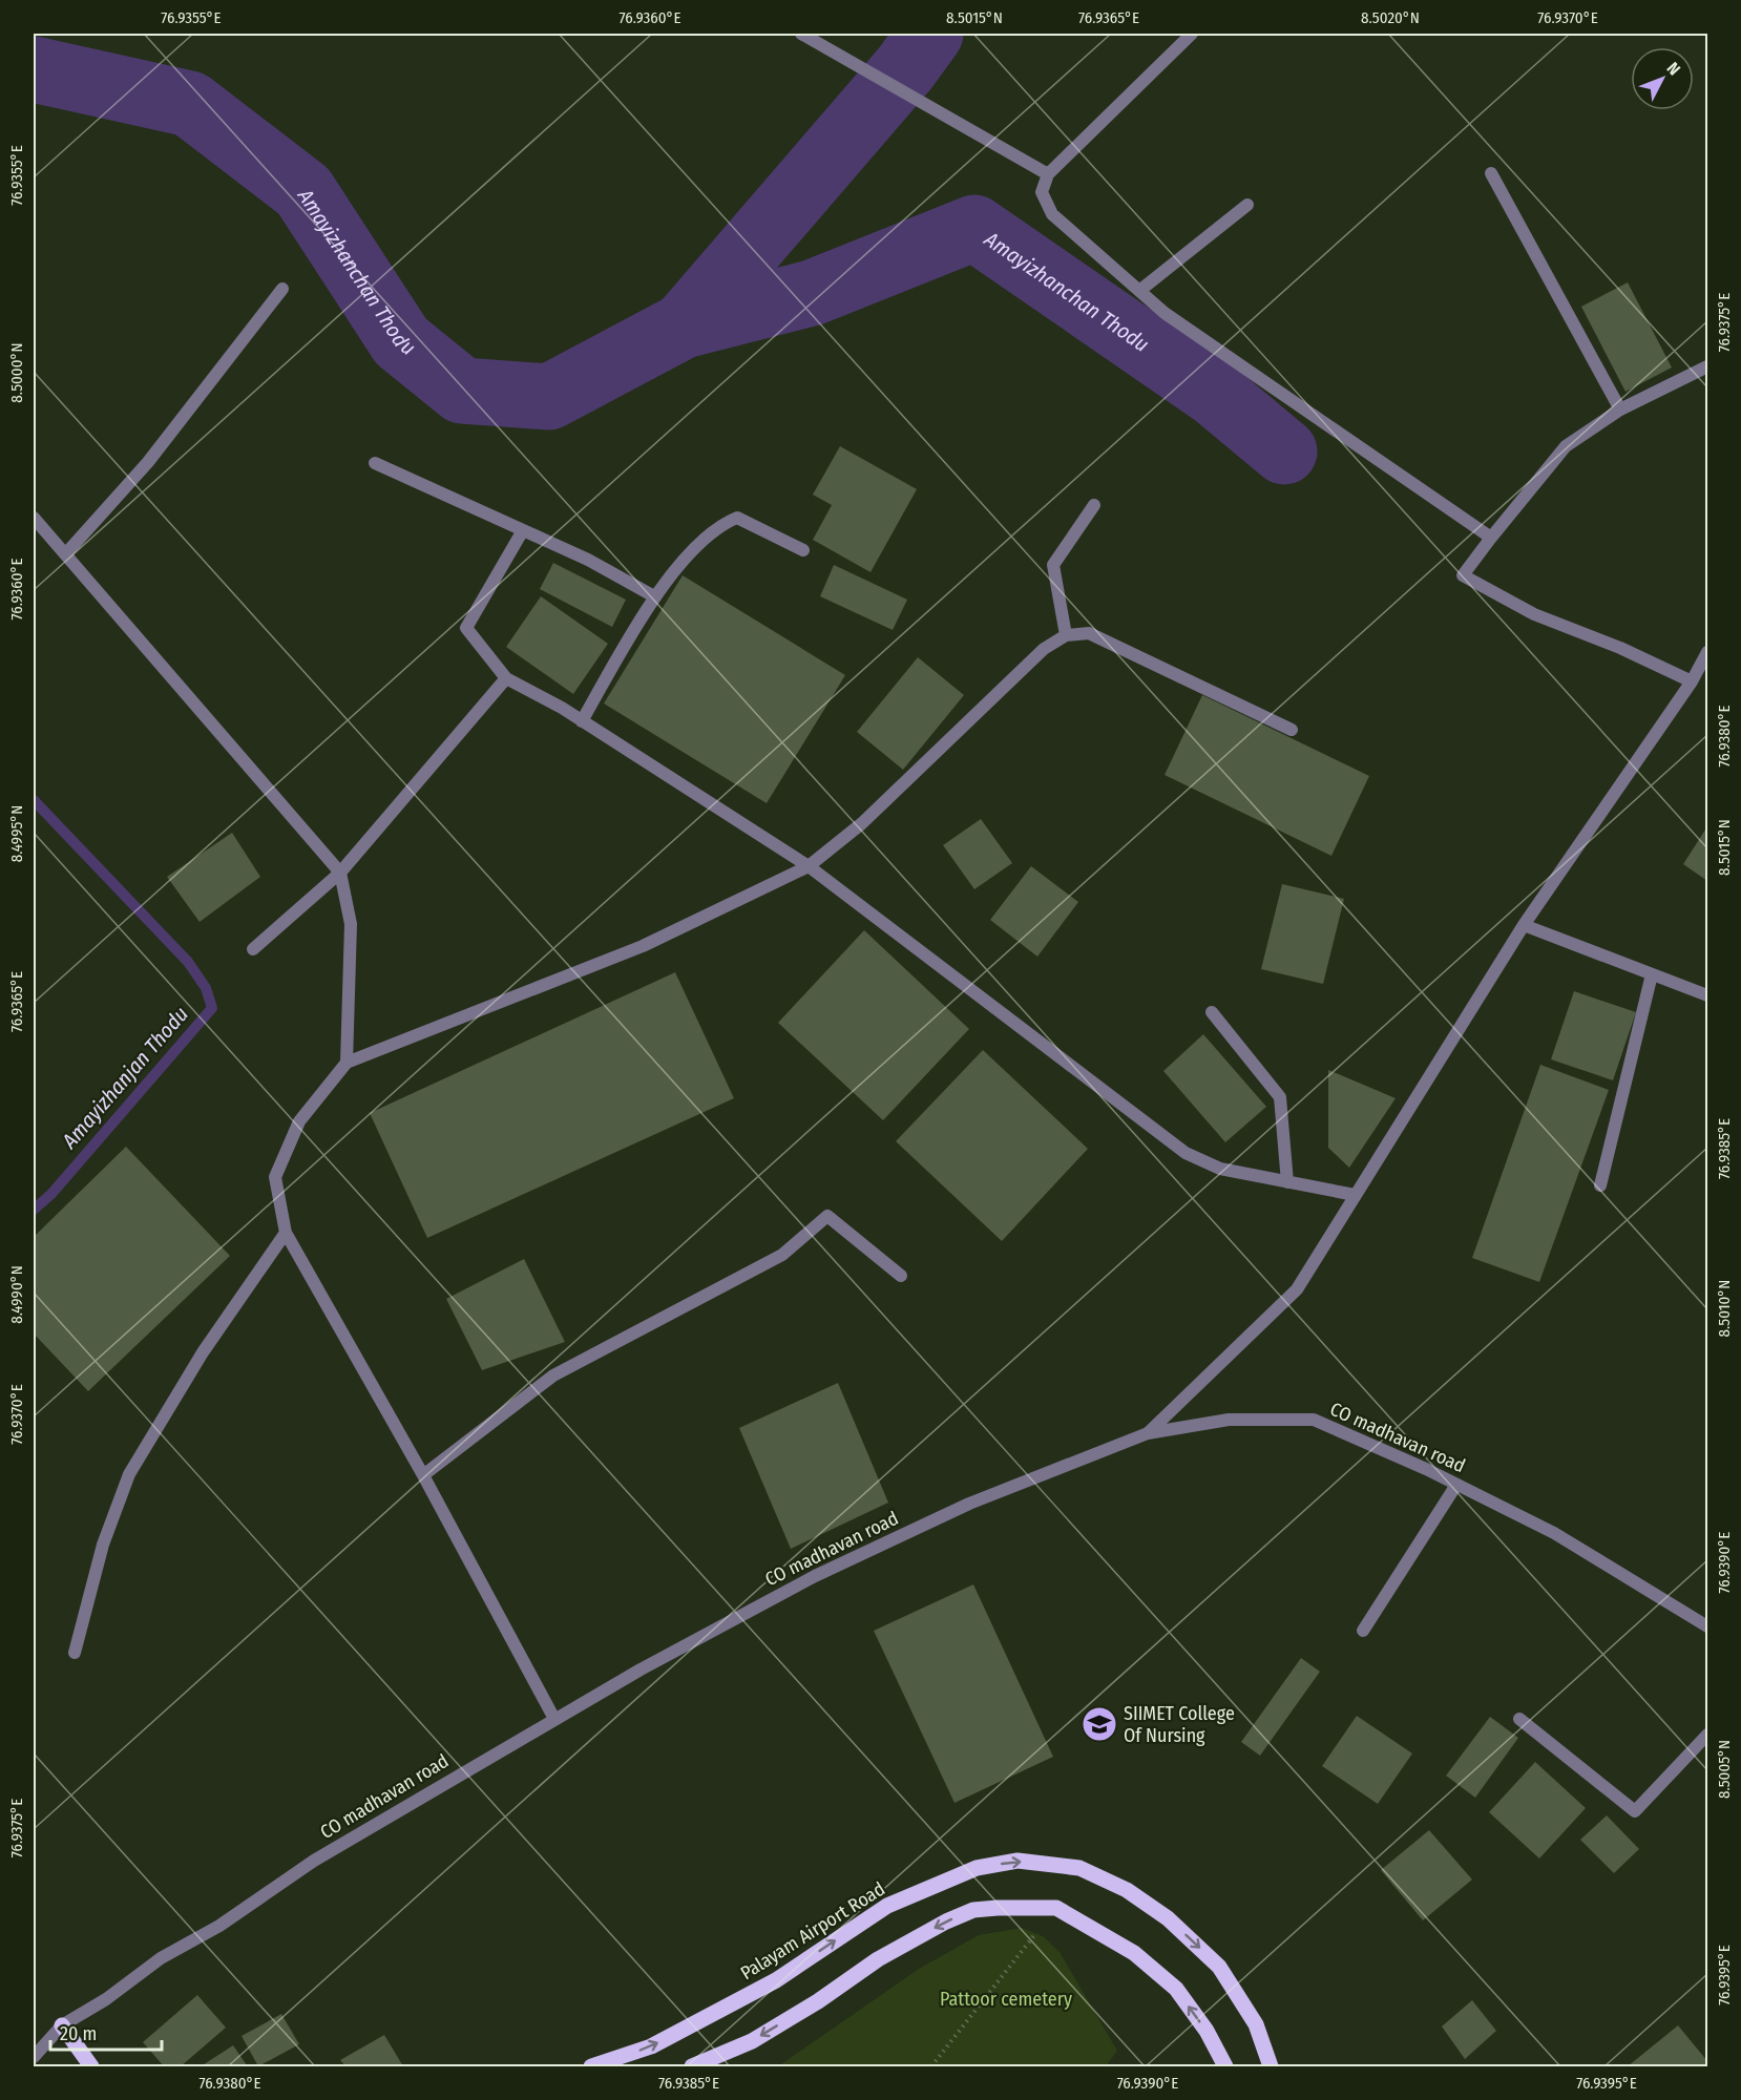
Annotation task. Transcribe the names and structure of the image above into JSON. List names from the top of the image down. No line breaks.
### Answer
{"streets":{"main road":["Palayam Airport Road"],"street":["CO madhavan road"]},"one_way":["Palayam Airport Road"],"water":["Amayizhanchan Thodu","Amayizhanjan Thodu"],"parks":["Pattoor cemetery"],"places":{"school or university":["SIIMET College Of Nursing"]},"scale_bar":"20 m","north":"top right","coordinates":["76.9355°E","76.9360°E","8.5015°N","76.9365°E","8.5020°N","76.9370°E","76.9375°E","8.5000°N","76.9380°E","8.4995°N","76.9385°E","8.4990°N","8.5010°N","76.9390°E","8.5005°N","76.9395°E"]}
